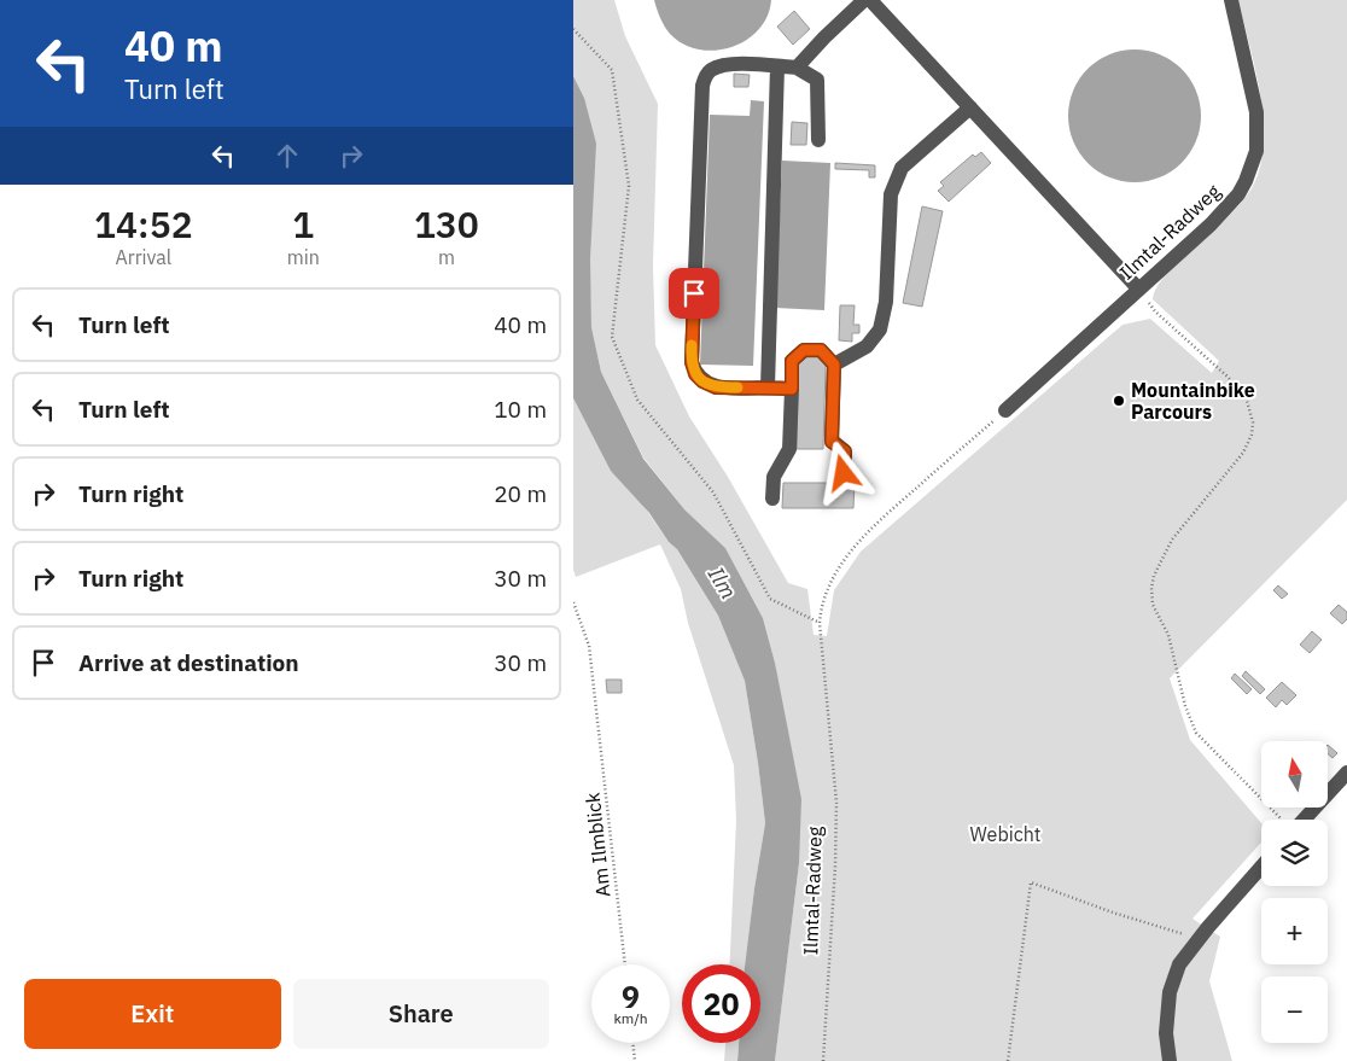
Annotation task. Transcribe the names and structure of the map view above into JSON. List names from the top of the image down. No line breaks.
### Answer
{"streets":{"street":["Ilmtal-Radweg"],"path":["Am Ilmblick"]},"water":["Ilm"],"parks":["Webicht"],"places":["Mountainbike Parcours"],"north":"top","page":{"turn":["40 m","Turn left"],"eta":["14:52","Arrival","1","min","130","m"],"list":[{"name":"Turn left","value":"40 m"},{"name":"Turn left","value":"10 m"},{"name":"Turn right","value":"20 m"},{"name":"Turn right","value":"30 m"},{"name":"Arrive at destination","value":"30 m"}],"map_buttons":["+","−"],"speed":"9 km/h","limit":"20","buttons":["Exit","Share"]}}
